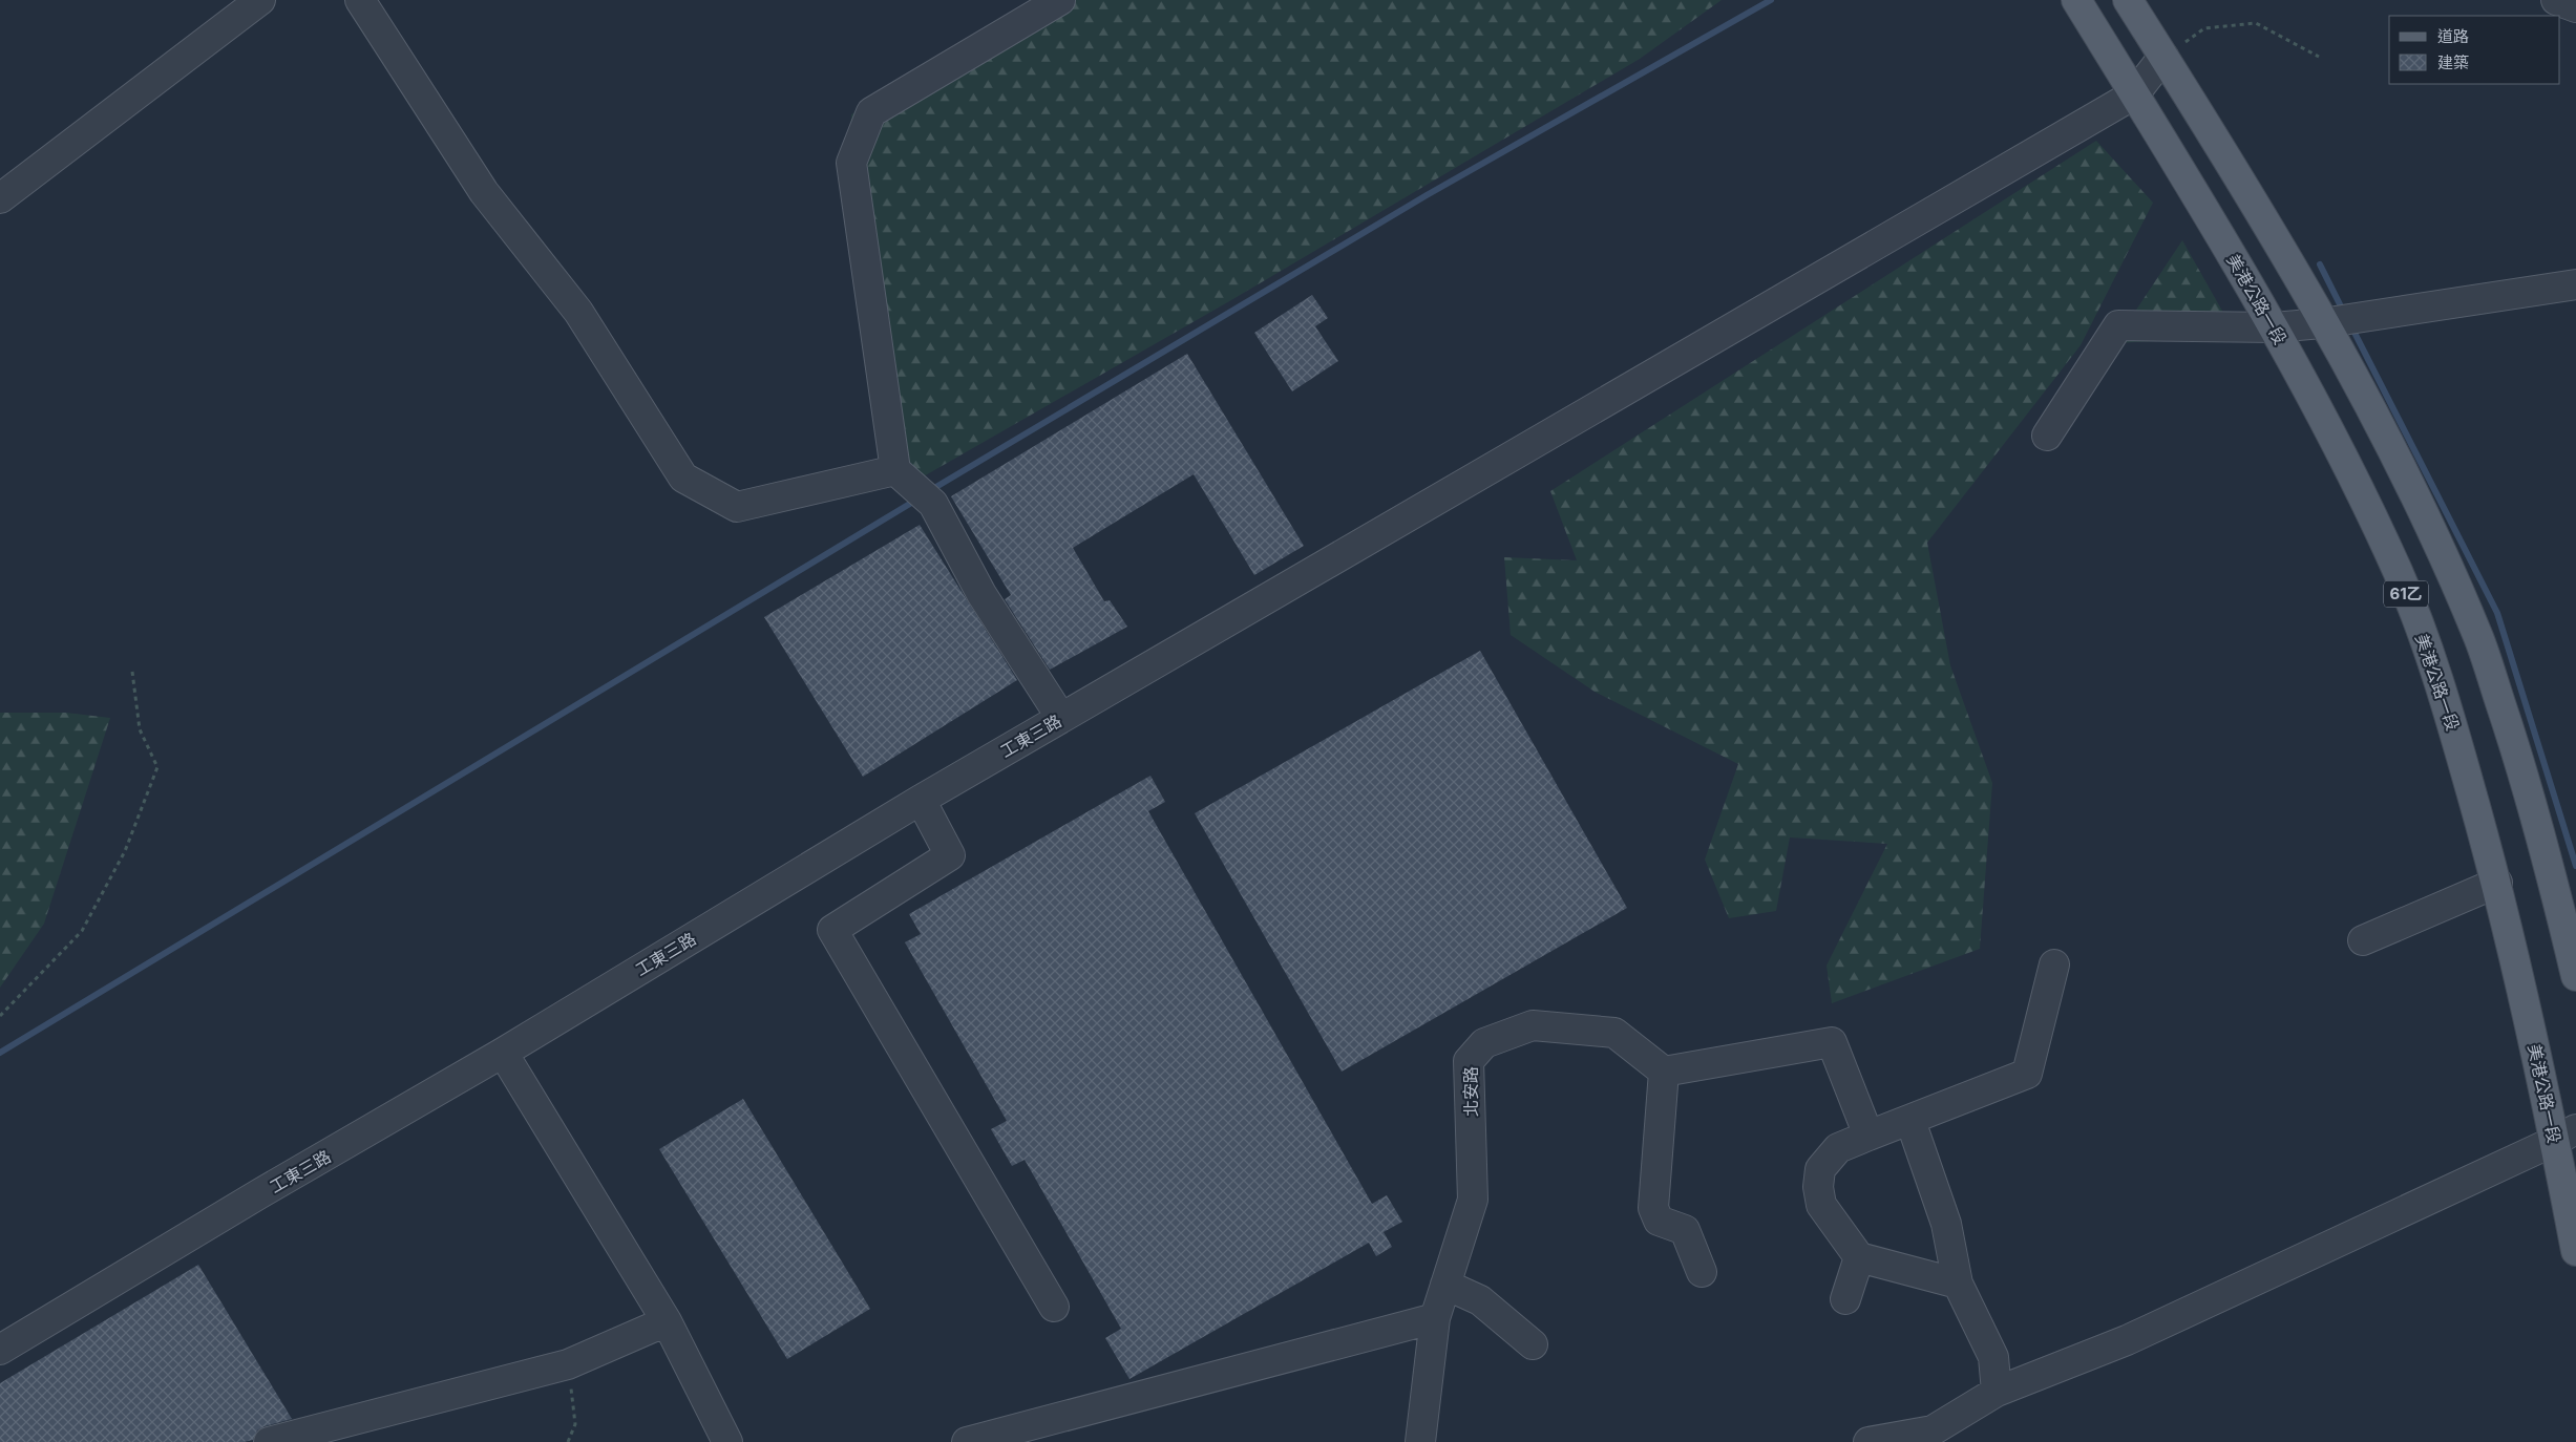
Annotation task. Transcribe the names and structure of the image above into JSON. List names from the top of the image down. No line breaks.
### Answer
{"streets":{"main road":["美港公路一段","61乙"],"street":["工東三路","北安路"]},"crossings":[["美港公路一段","工東三路"]],"legend":["道路","建築"]}
